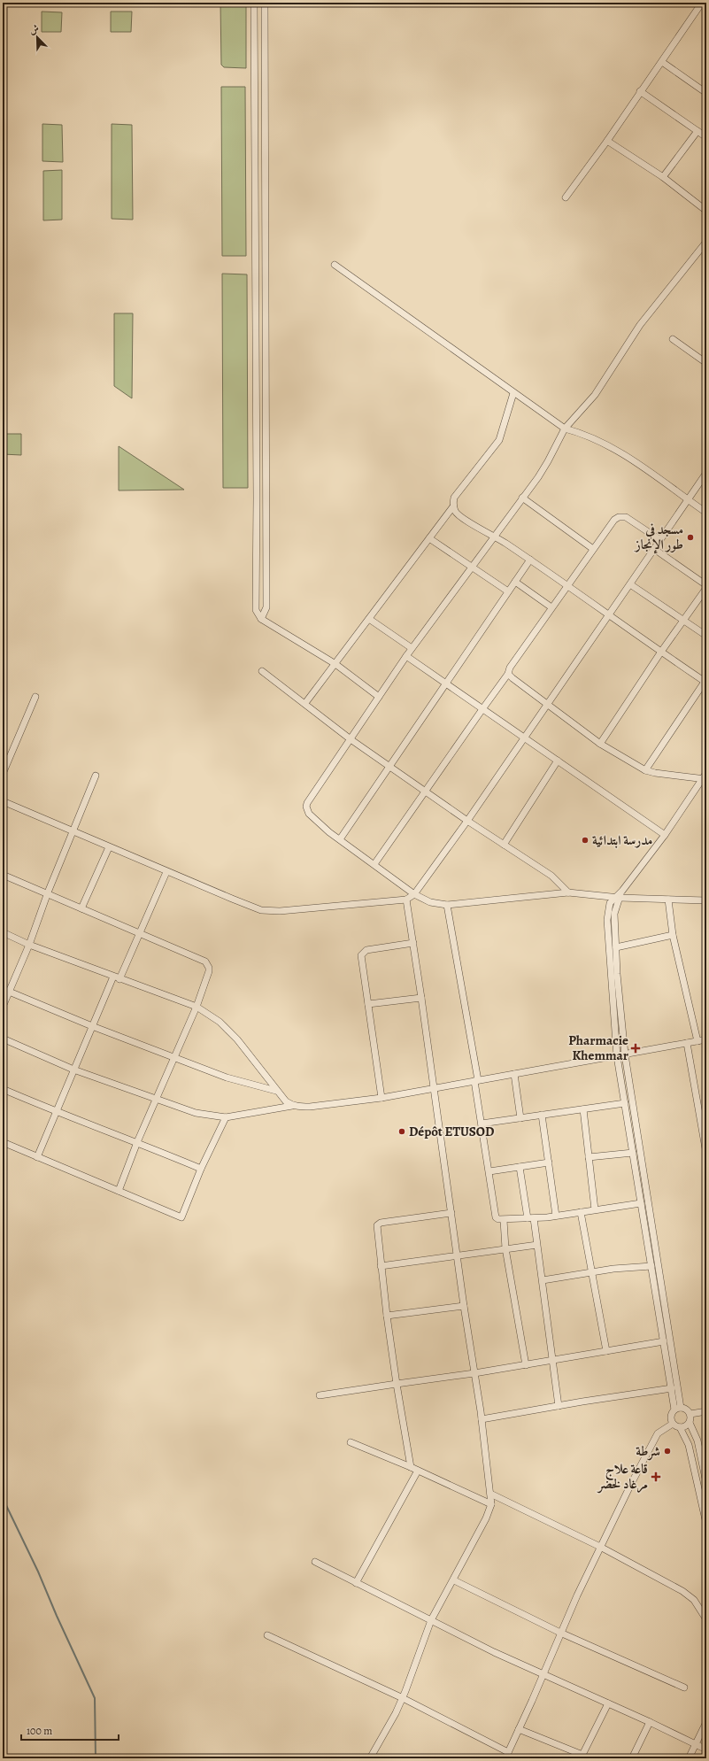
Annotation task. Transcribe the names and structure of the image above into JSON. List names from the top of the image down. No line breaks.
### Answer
{"places":{"other":["مسجد في طور الإنجاز","مدرسة ابتدائية","Dépôt ETUSOD","شرطة"],"health":["Pharmacie Khemmar","قاعة علاج مرغاد لخضر"]},"scale_bar":"100 m","north":"top left"}
